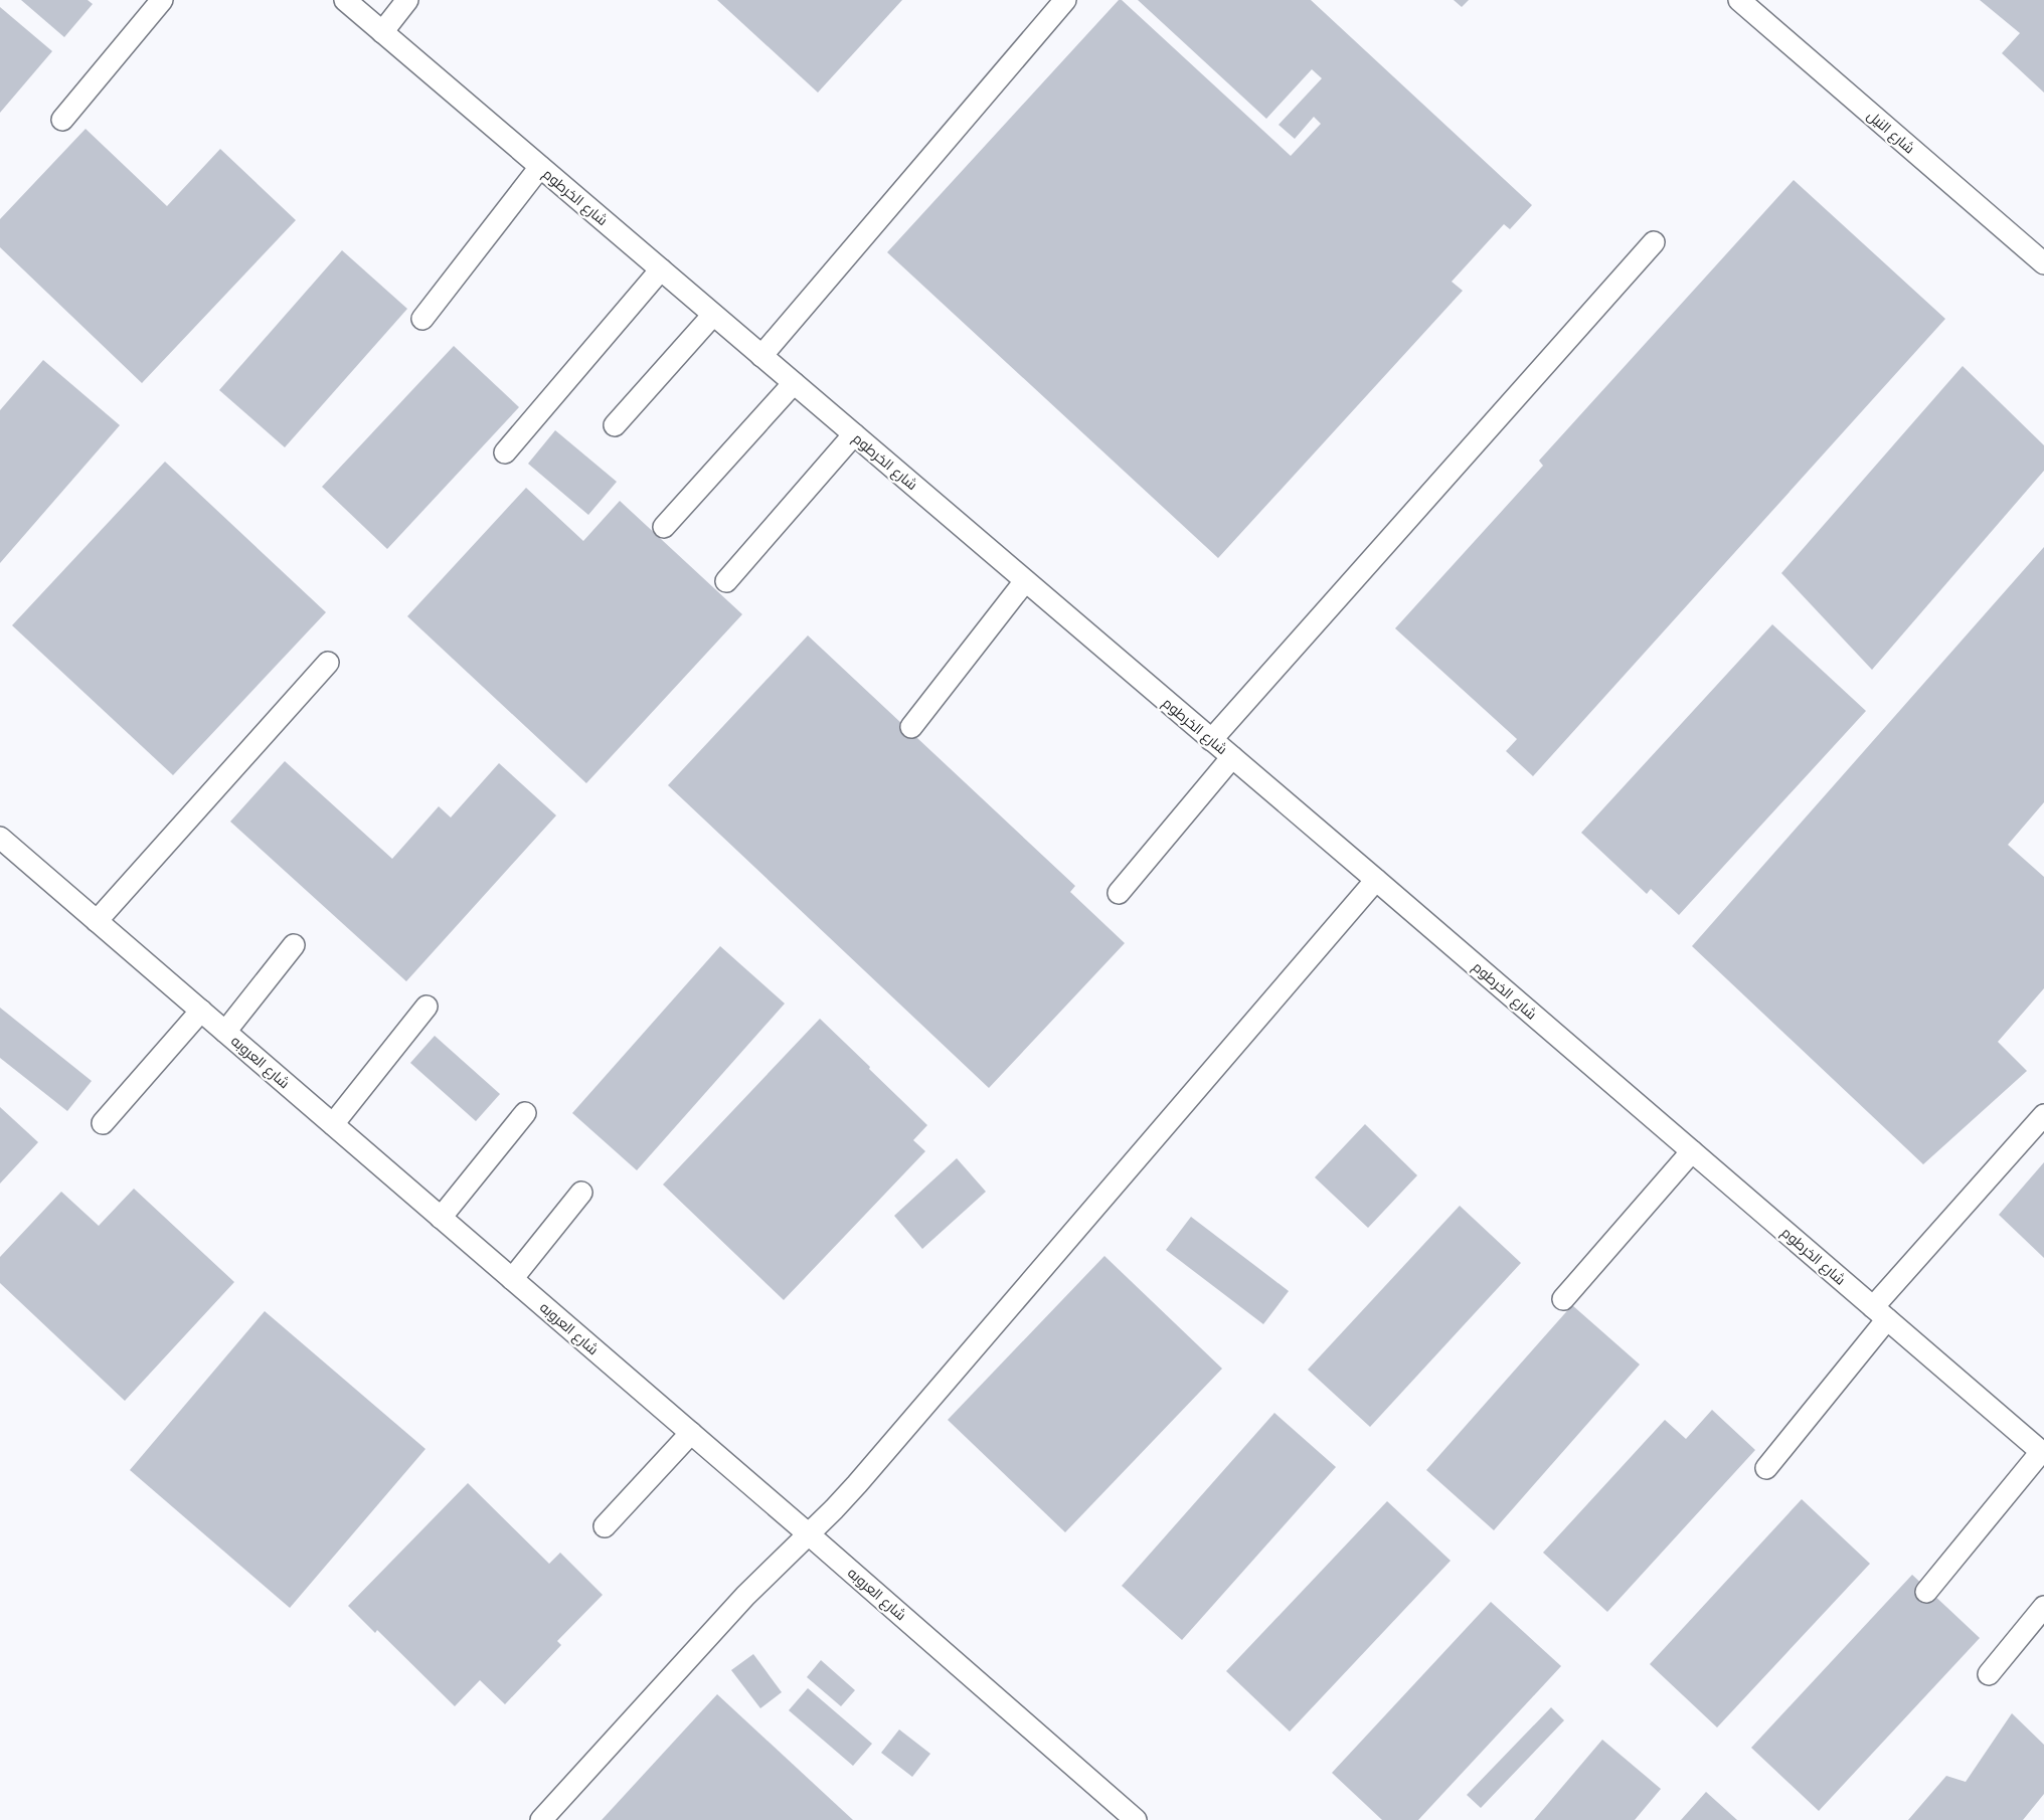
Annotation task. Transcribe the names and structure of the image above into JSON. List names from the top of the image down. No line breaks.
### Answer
{"streets":{"lane":["شارع النيل","شارع الخرطوم","شارع العروبه"]}}
